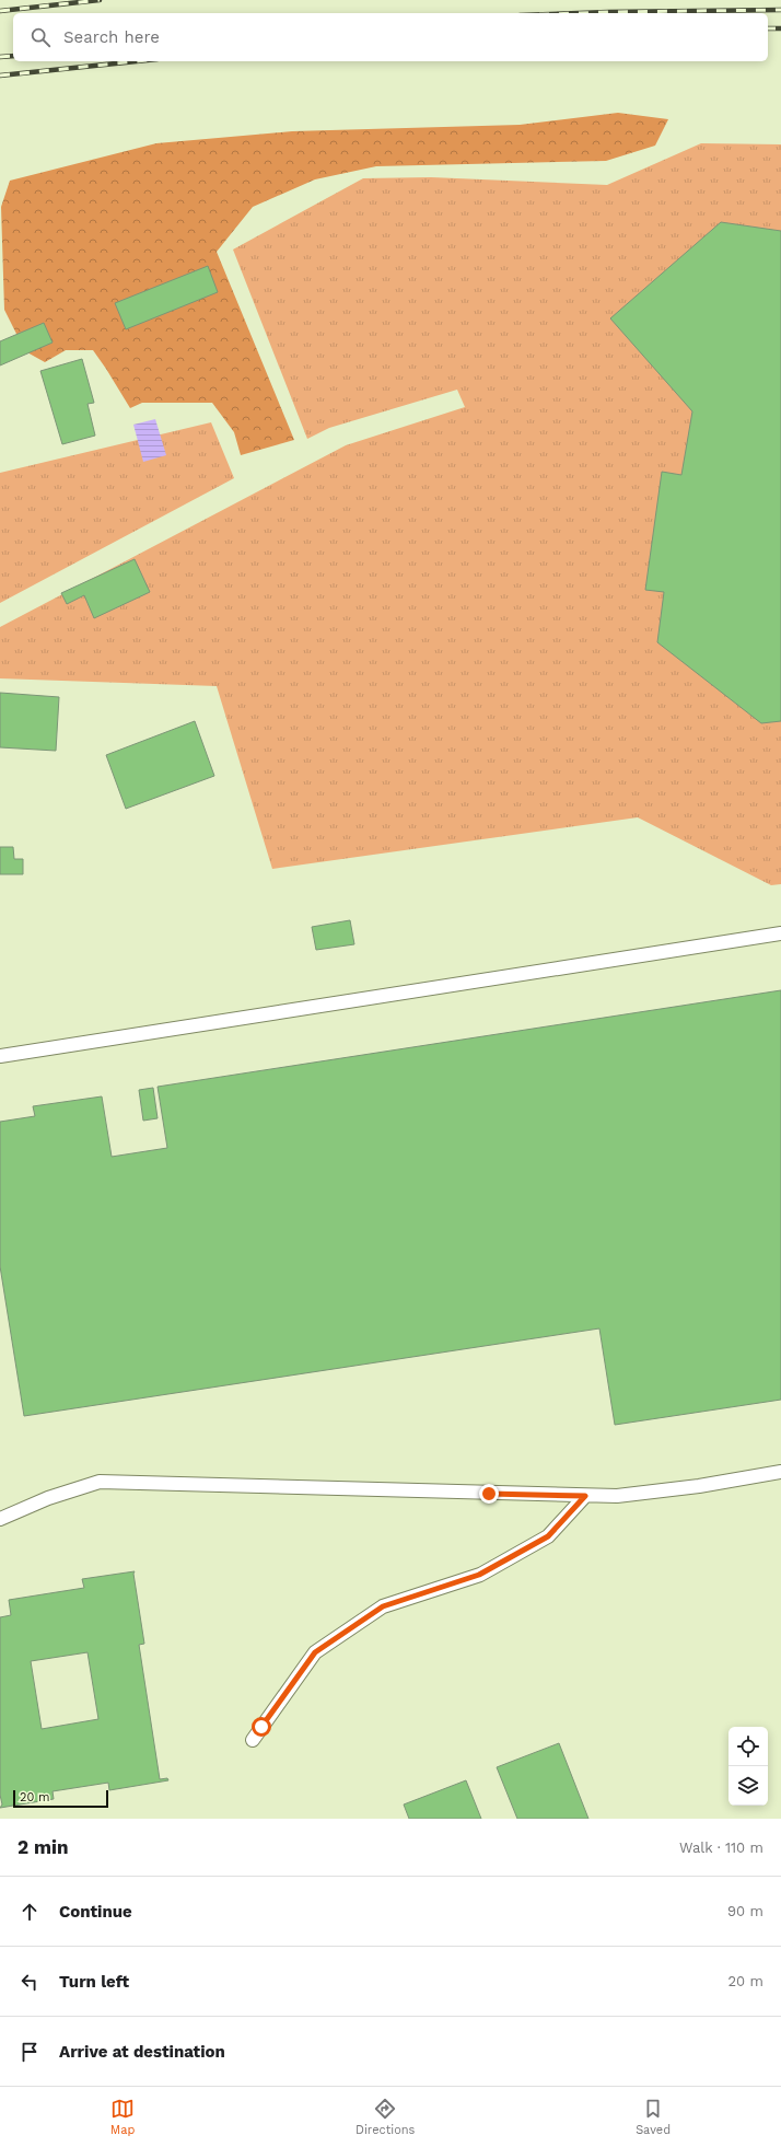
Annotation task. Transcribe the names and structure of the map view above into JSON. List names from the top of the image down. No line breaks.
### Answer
{"scale_bar":"20 m","page":{"search":"Search here","scale":"20 m","heading":["2 min","Walk · 110 m"],"list":[["Continue","90 m"],["Turn left","20 m"],"Arrive at destination"],"nav":["Map","Directions","Saved"]}}
